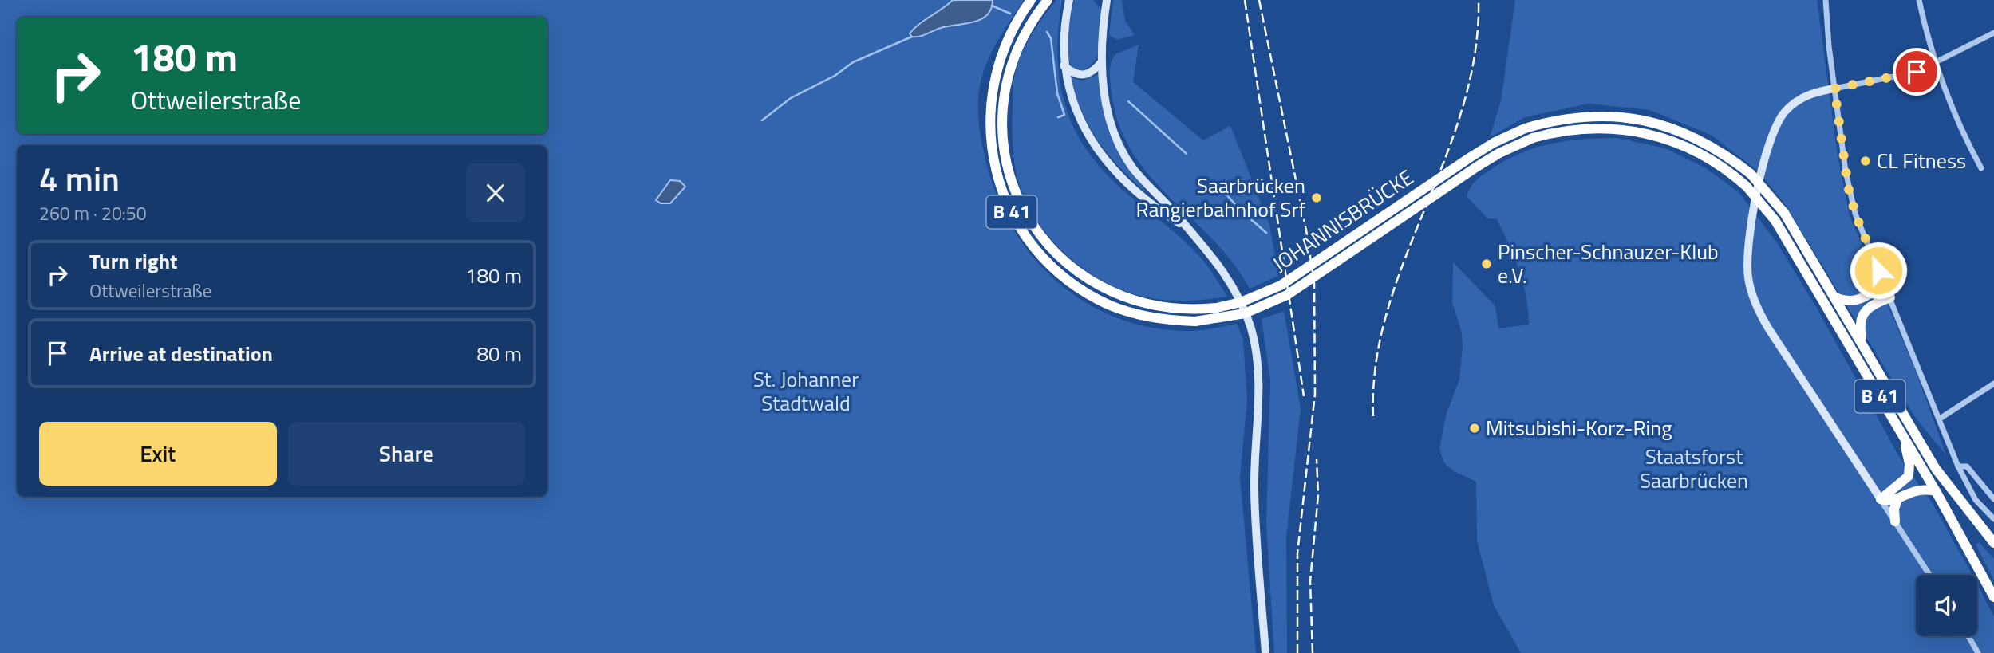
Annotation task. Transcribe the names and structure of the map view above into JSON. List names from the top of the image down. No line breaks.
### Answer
{"streets":{"highway":["B 41","JOHANNISBRÜCKE"]},"crossings":[["B 41","JOHANNISBRÜCKE"]],"parks":["St. Johanner Stadtwald","Staatsforst Saarbrücken"],"places":["CL Fitness","Saarbrücken Rangierbahnhof Srf","Pinscher-Schnauzer-Klub e.V.","Mitsubishi-Korz-Ring"],"page":{"turn":["180 m","Ottweilerstraße"],"heading":["4 min","260 m · 20:50"],"list":[{"name":"Turn right","note":"Ottweilerstraße","value":"180 m"},{"name":"Arrive at destination","value":"80 m"}],"buttons":["Exit","Share"]}}
